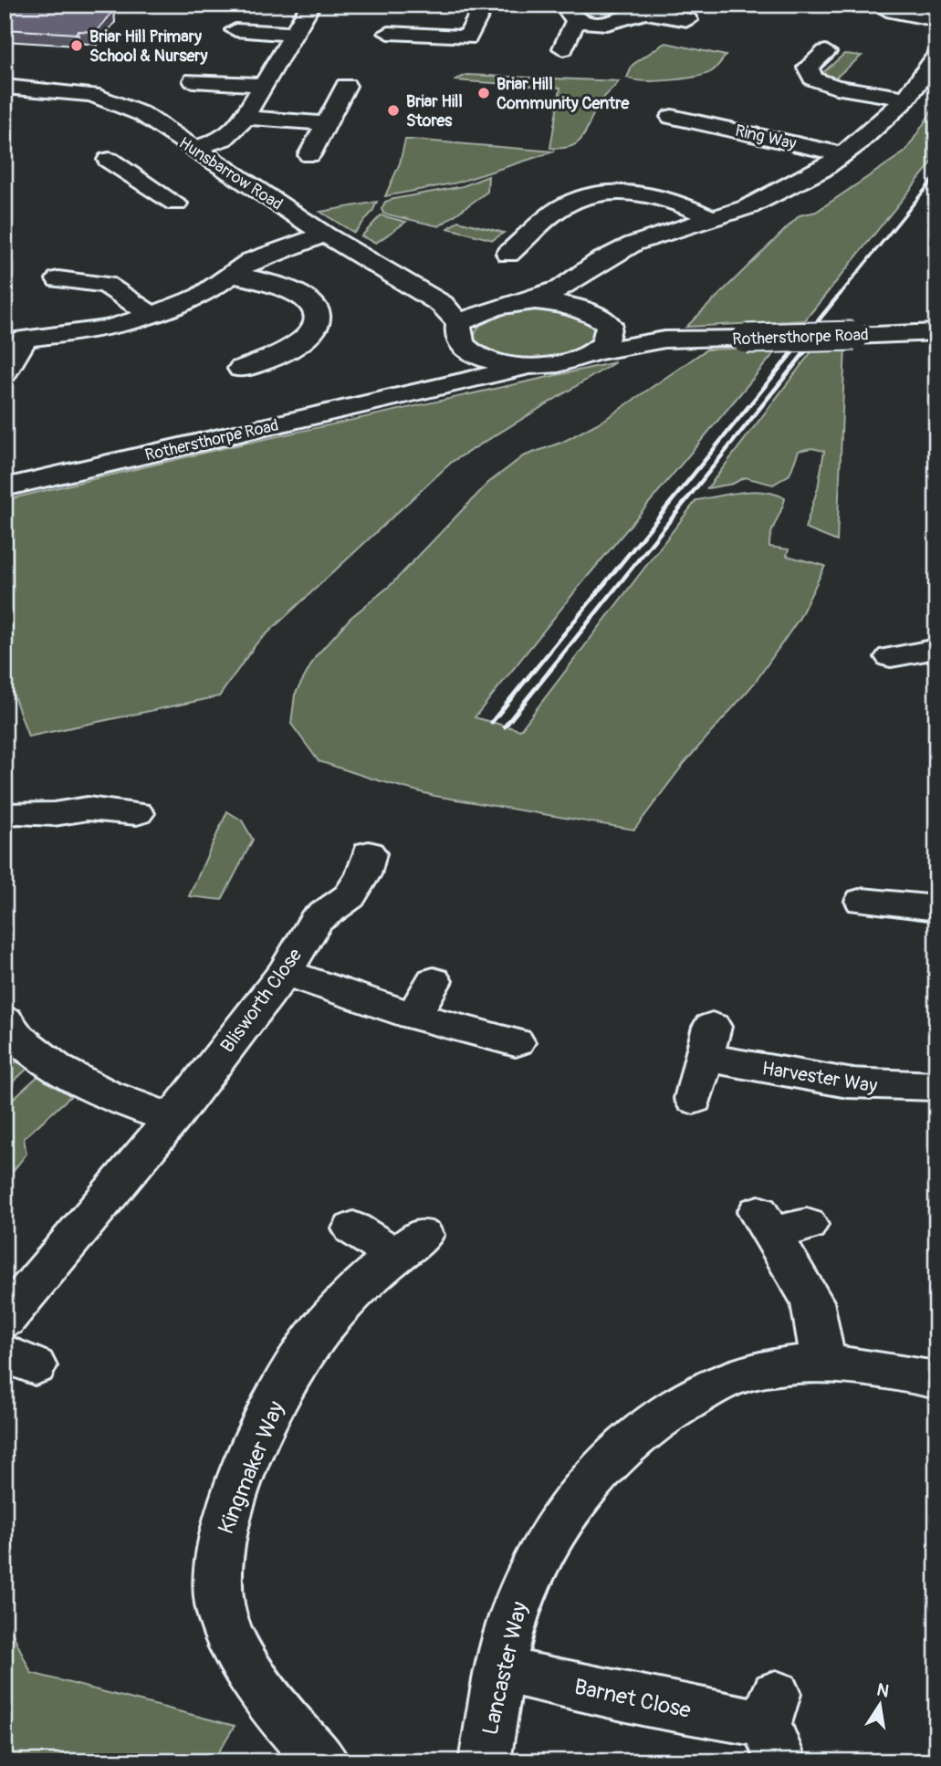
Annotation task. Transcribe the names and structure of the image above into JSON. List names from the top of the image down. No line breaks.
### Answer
{"streets":{"street":["Ring Way","Hunsbarrow Road","Rothersthorpe Road","Blisworth Close","Harvester Way","Kingmaker Way","Lancaster Way","Barnet Close"]},"crossings":[["Lancaster Way","Barnet Close"]],"places":["Briar Hill Primary School & Nursery","Briar Hill Community Centre","Briar Hill Stores"],"north":"top"}
